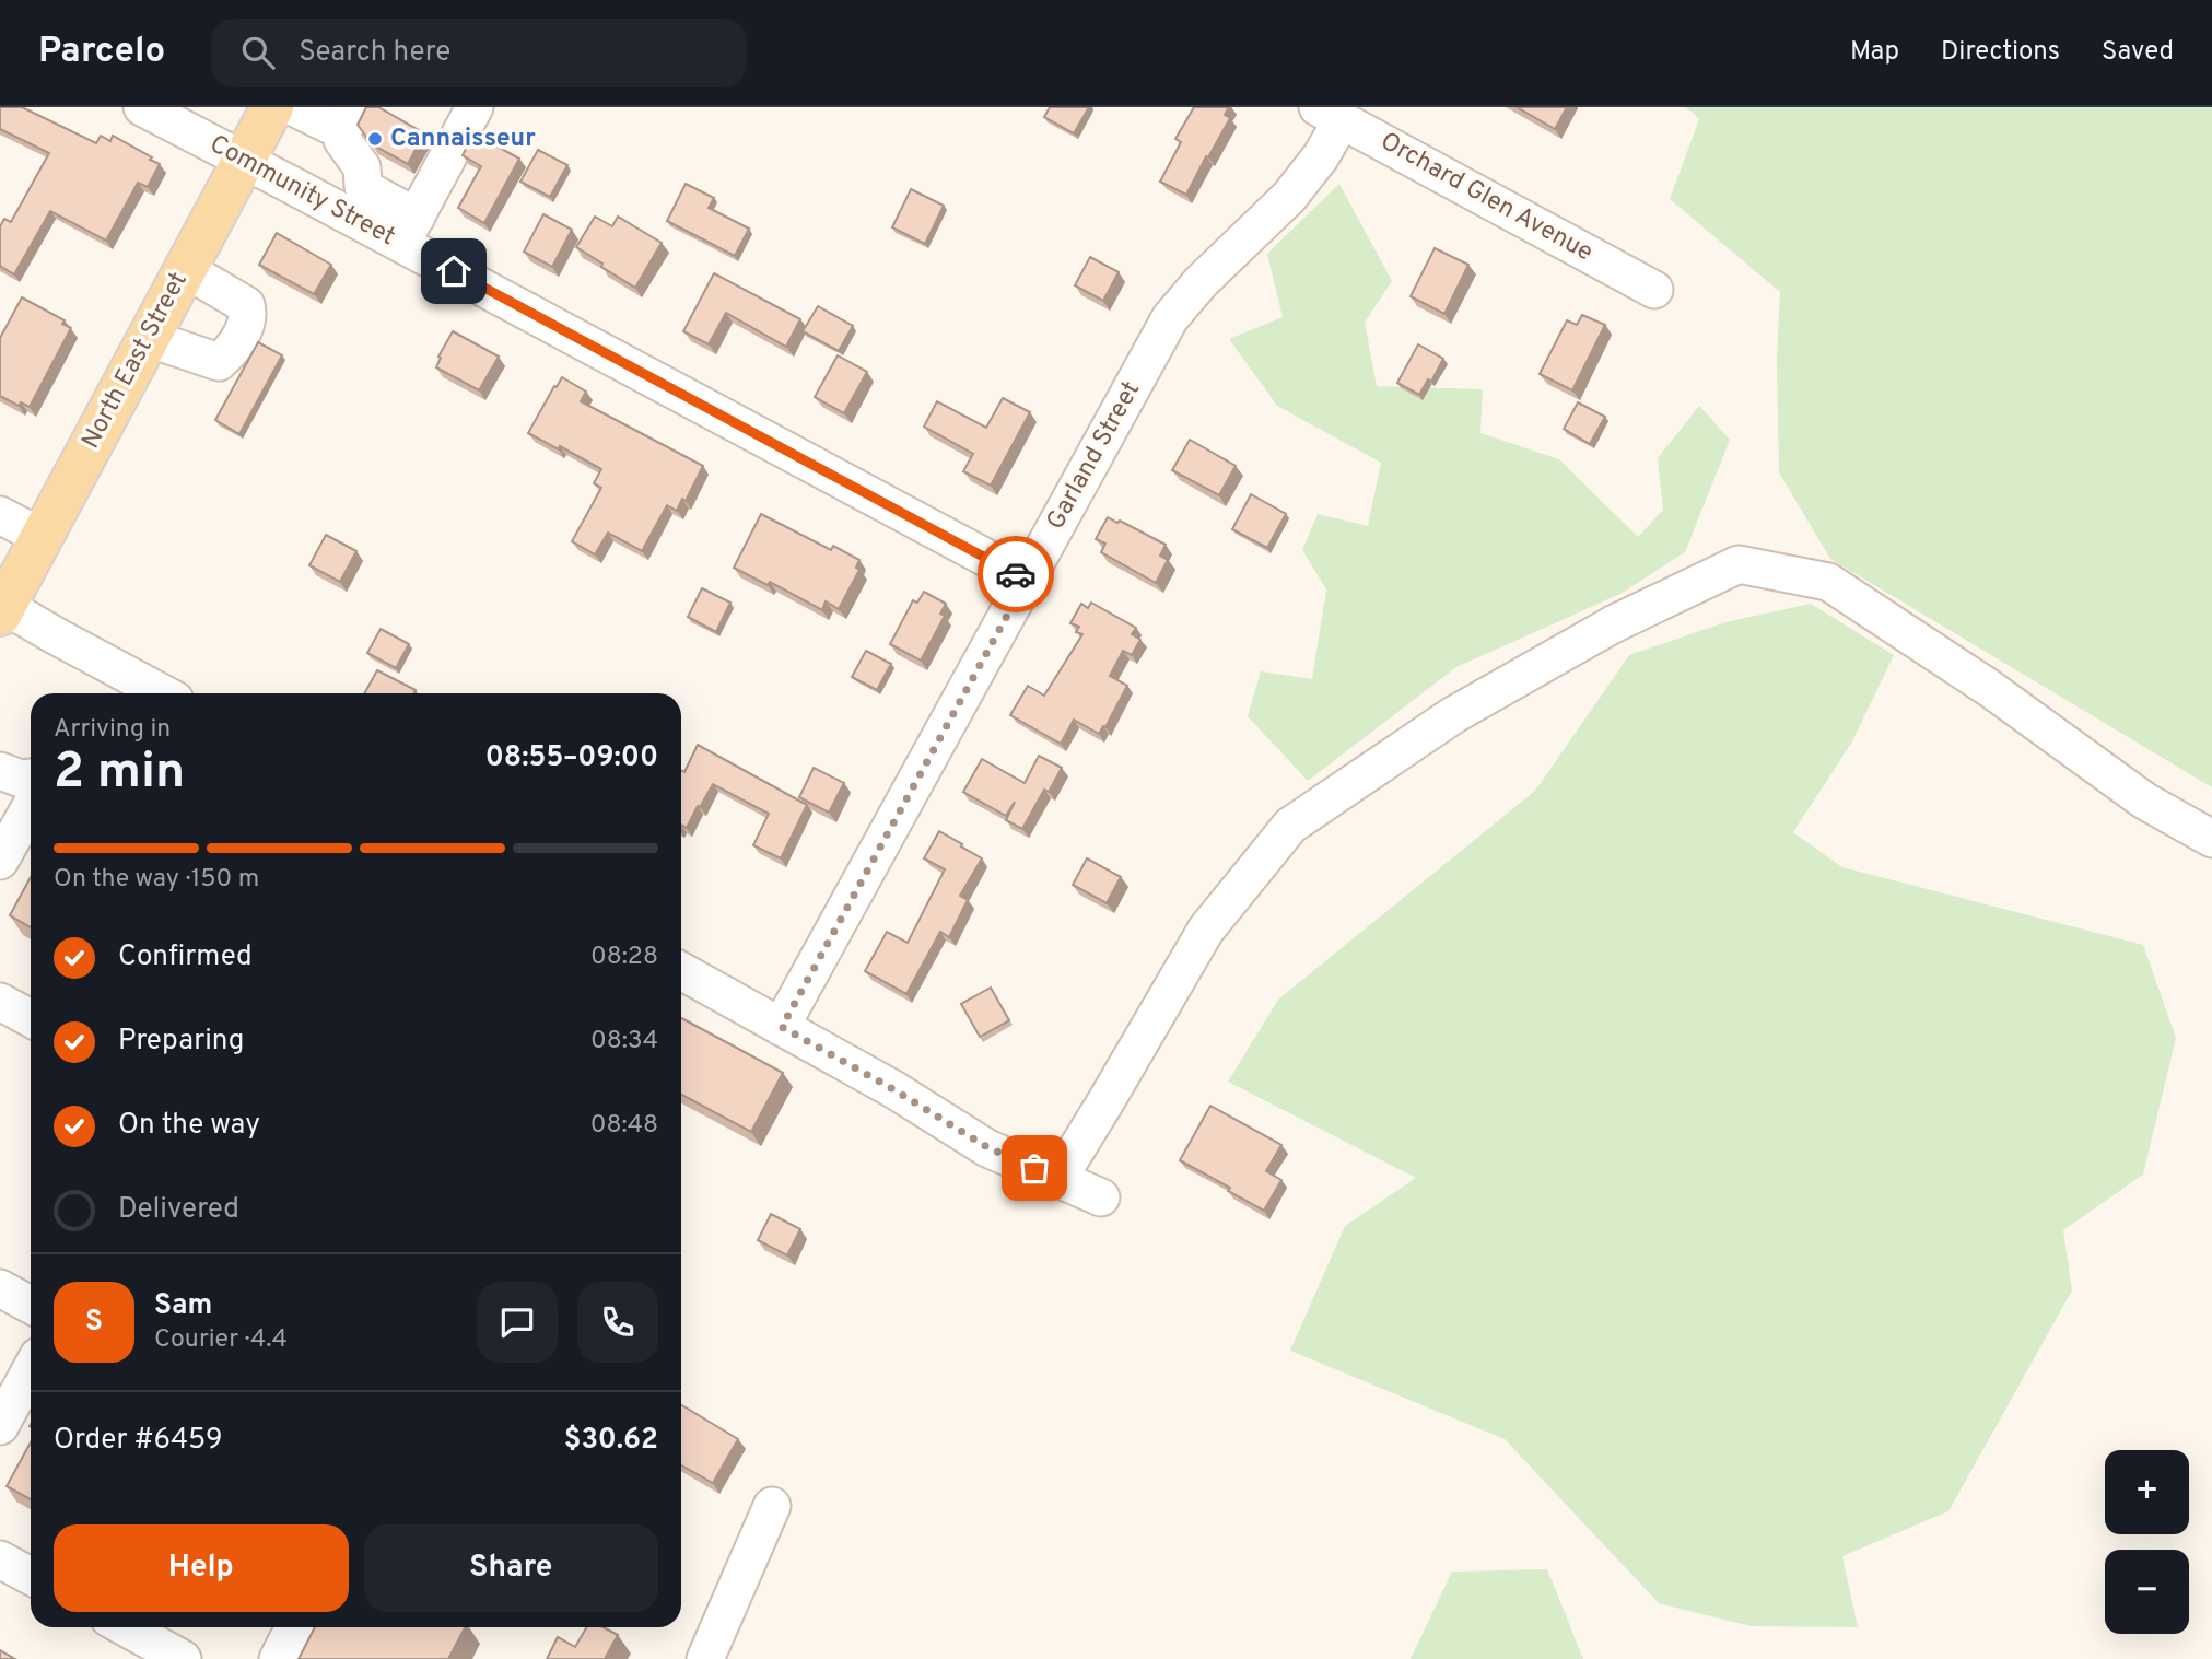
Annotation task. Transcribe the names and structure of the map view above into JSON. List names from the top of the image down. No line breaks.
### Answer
{"streets":{"main road":["North East Street"],"street":["Community Street","Orchard Glen Avenue","Garland Street"]},"crossings":[["Community Street","North East Street"],["Community Street","Garland Street"],["Orchard Glen Avenue","Garland Street"]],"places":["Cannaisseur"],"page":{"header":"Parcelo","search":"Search here","nav":["Map","Directions","Saved"],"heading":["2 min","Arriving in","08:55–09:00"],"panel":["Sam","Courier · 4.4","Order #6459","$30.62"],"bar":"On the way · 150 m","list":[["Confirmed","08:28"],["Preparing","08:34"],["On the way","08:48"],"Delivered"],"round":"S","map_buttons":["+","−"],"buttons":["Help","Share"]}}
